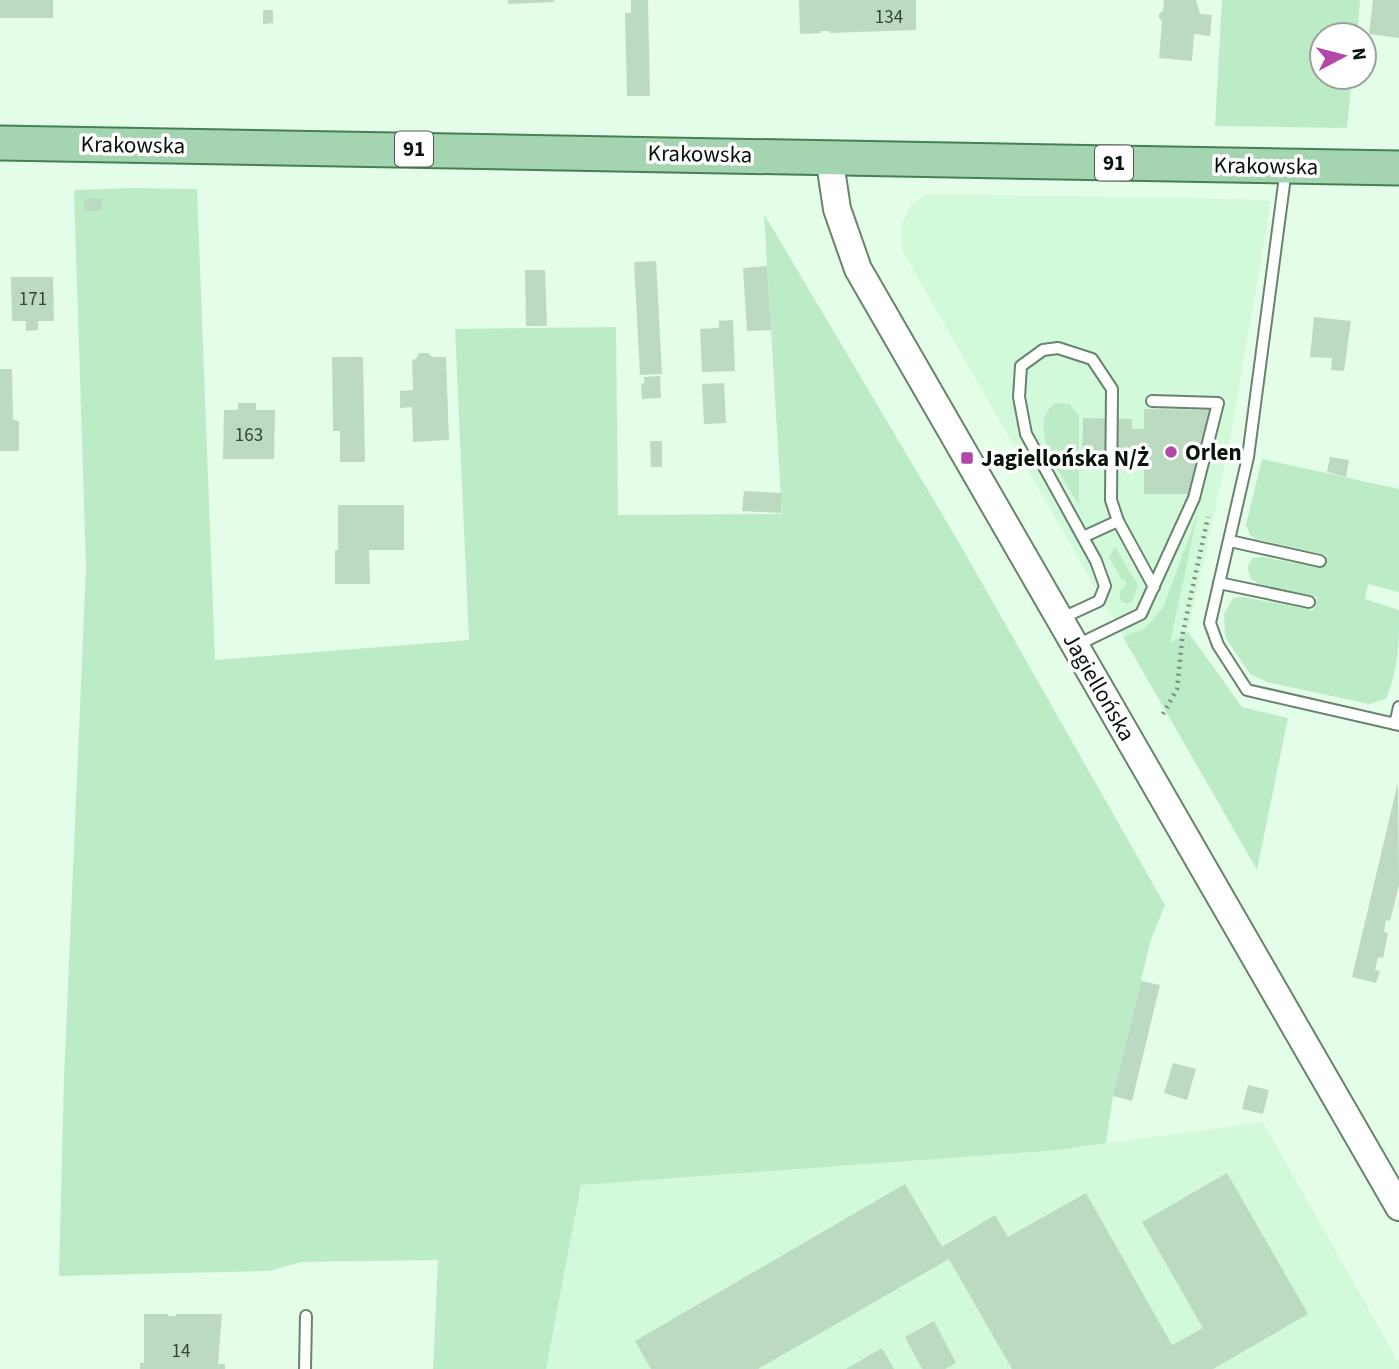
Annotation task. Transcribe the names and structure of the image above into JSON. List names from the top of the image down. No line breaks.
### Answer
{"streets":{"main road":["Krakowska","91"],"street":["Jagiellońska"]},"crossings":[["Krakowska","Jagiellońska"]],"places":{"other":["Orlen"],"transit":["Jagiellońska N/Ż"]},"house_numbers":["134","171","163","14"],"north":"right"}
